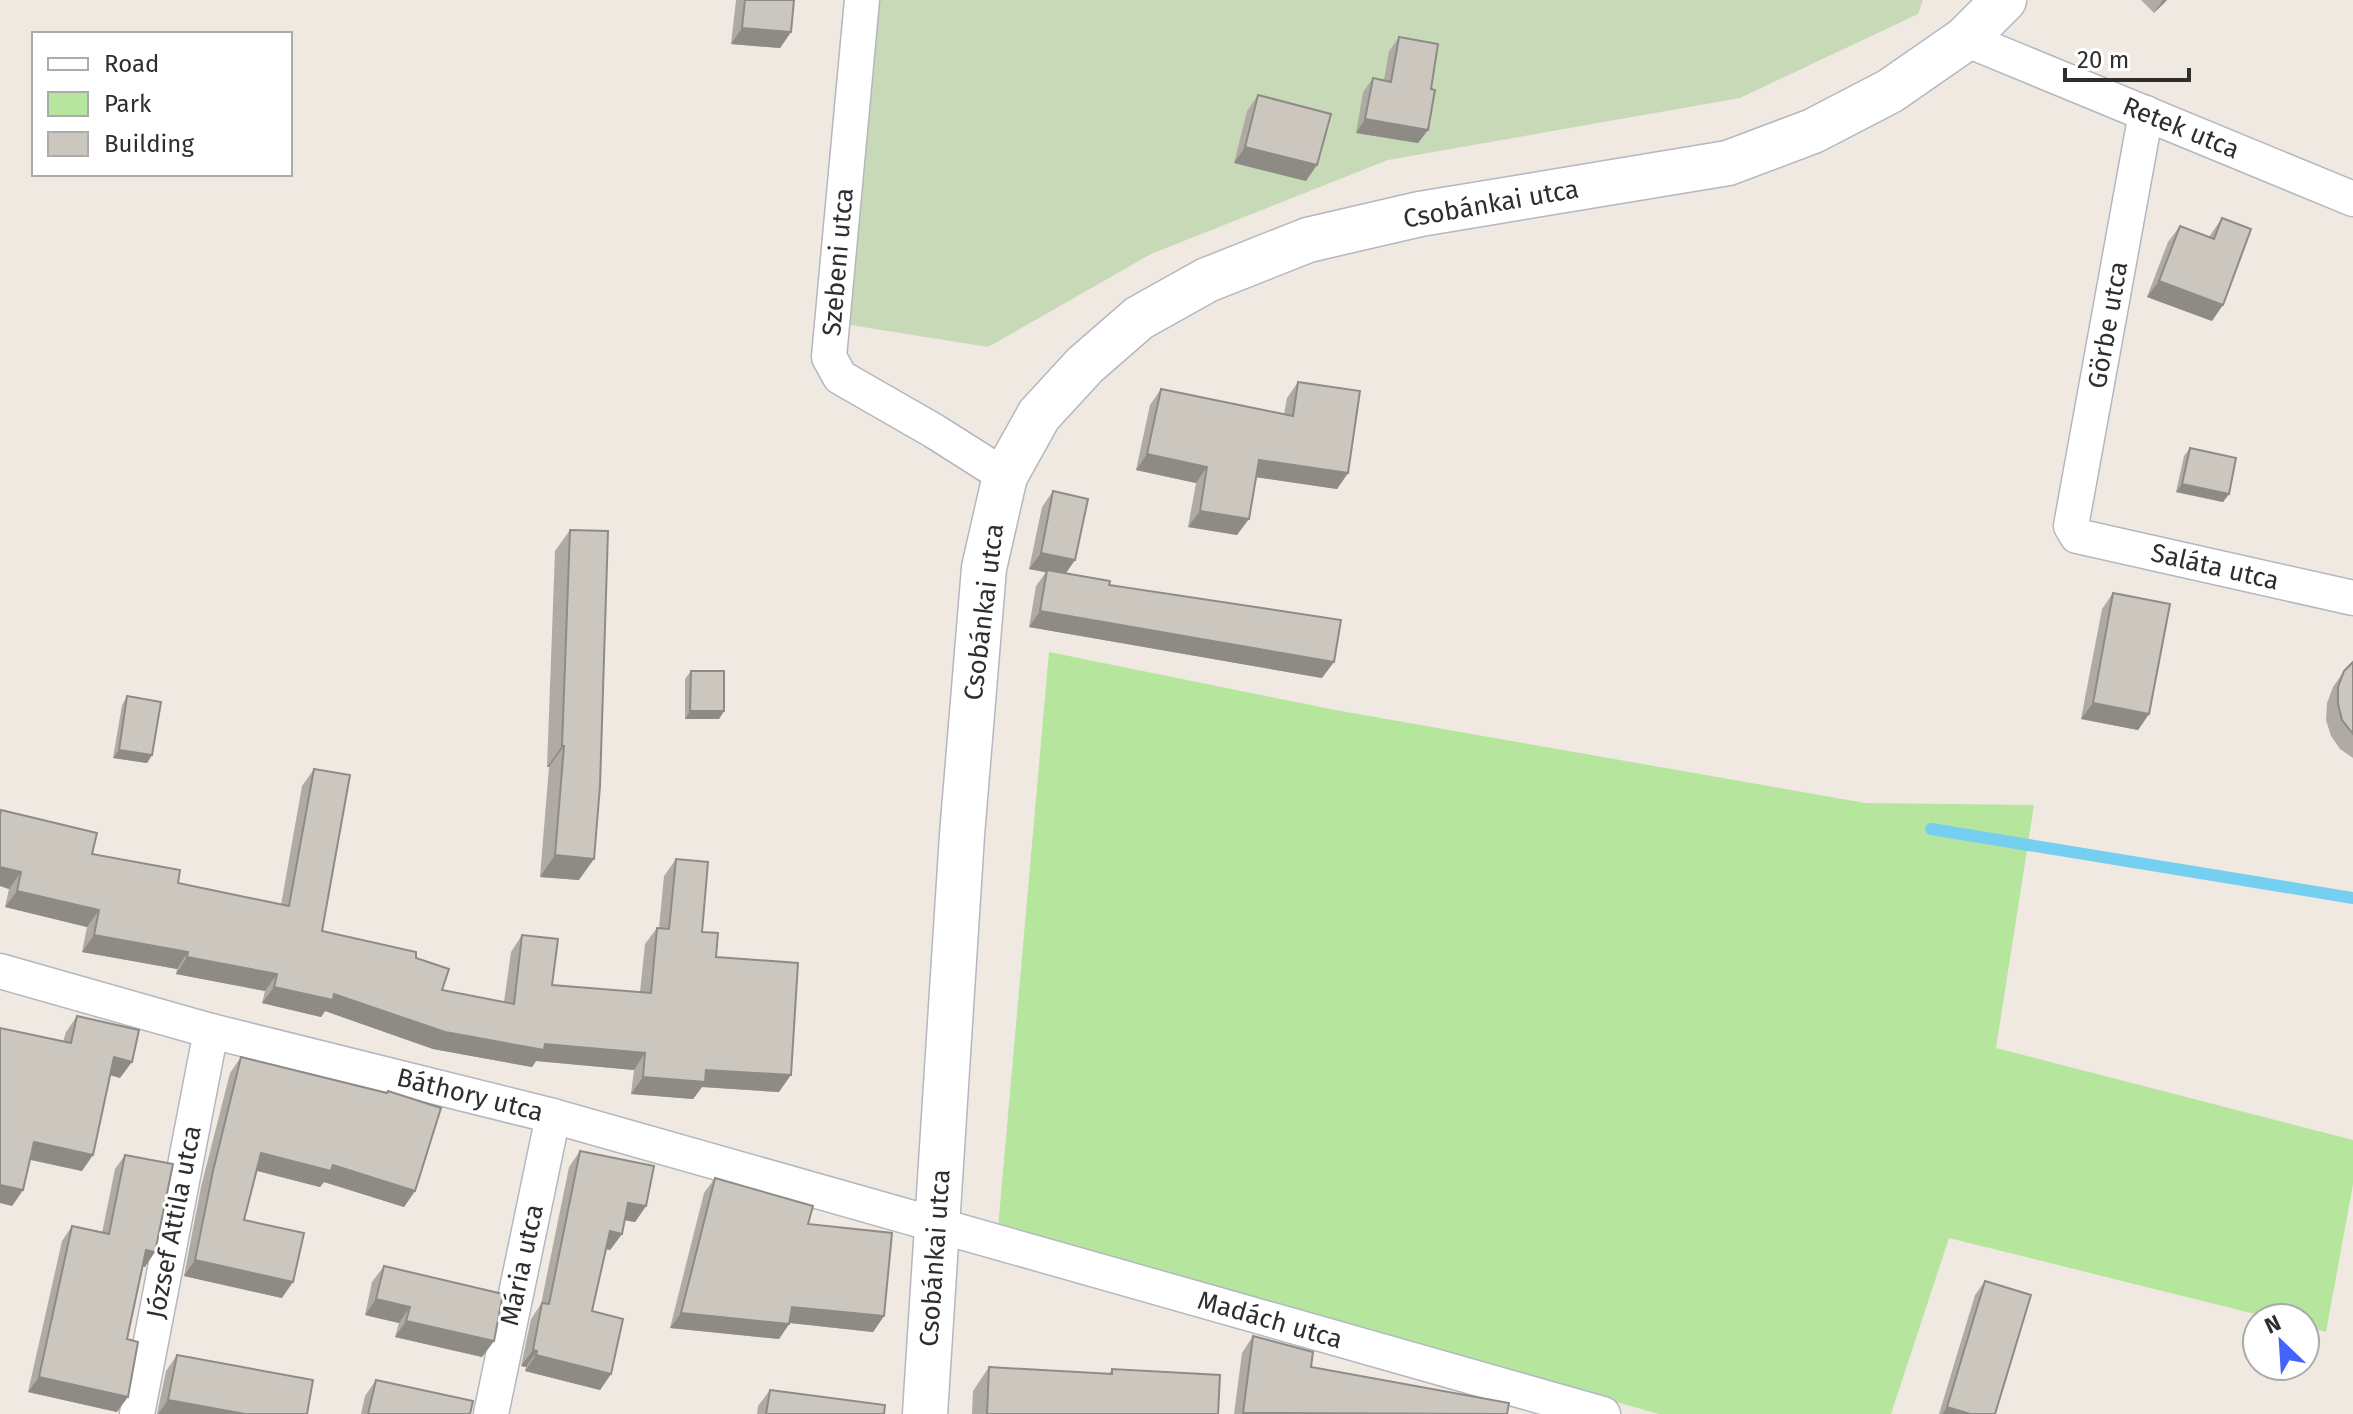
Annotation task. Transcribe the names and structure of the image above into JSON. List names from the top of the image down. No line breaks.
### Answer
{"streets":{"main road":["Csobánkai utca"],"street":["Retek utca","Szebeni utca","Görbe utca","Saláta utca","Báthory utca","József Attila utca","Mária utca","Madách utca"]},"crossings":[["Retek utca","Csobánkai utca"],["Retek utca","Görbe utca"],["Csobánkai utca","Szebeni utca"],["Csobánkai utca","Báthory utca"],["Csobánkai utca","Madách utca"],["Görbe utca","Saláta utca"],["Báthory utca","József Attila utca"],["Báthory utca","Mária utca"],["Báthory utca","Madách utca"]],"legend":["Road","Park","Building"],"scale_bar":"20 m","north":"top left"}
